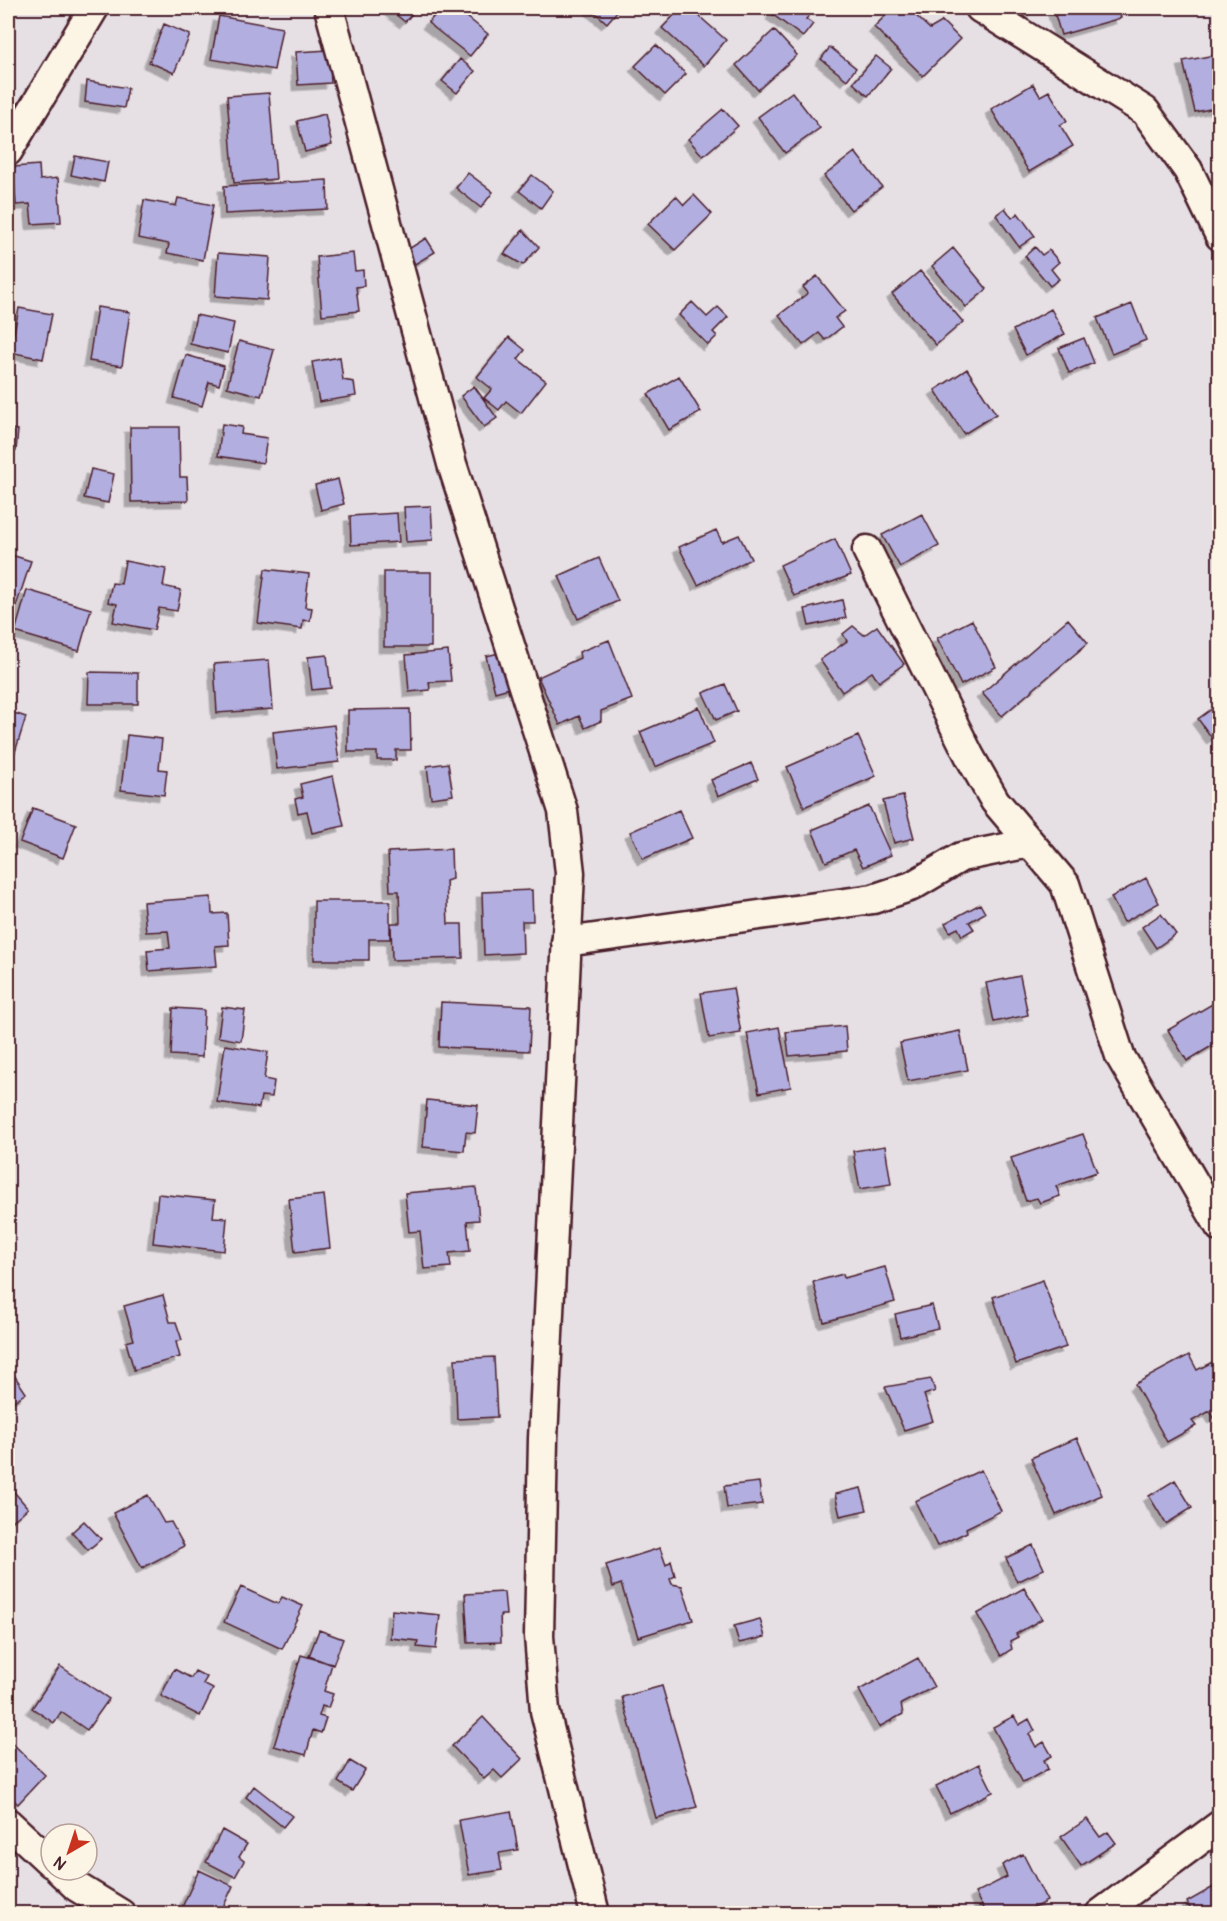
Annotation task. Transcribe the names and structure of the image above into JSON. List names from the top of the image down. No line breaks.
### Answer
{"north":"bottom left"}
